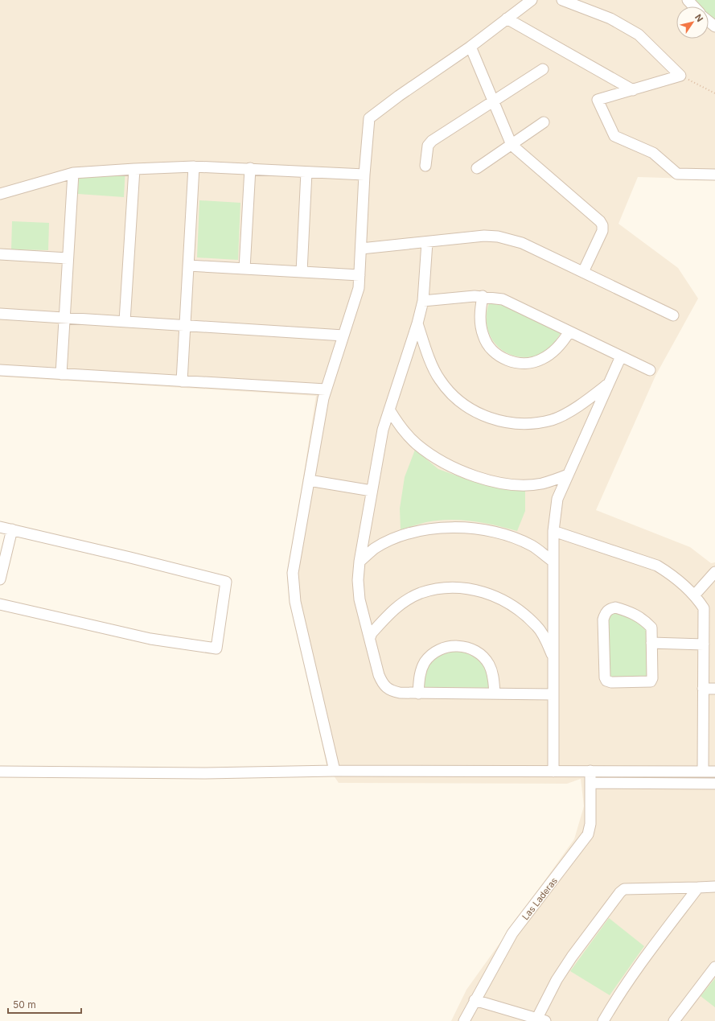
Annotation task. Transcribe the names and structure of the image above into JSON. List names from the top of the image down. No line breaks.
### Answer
{"streets":{"street":["Las Laderas"]},"scale_bar":"50 m","north":"top right"}
